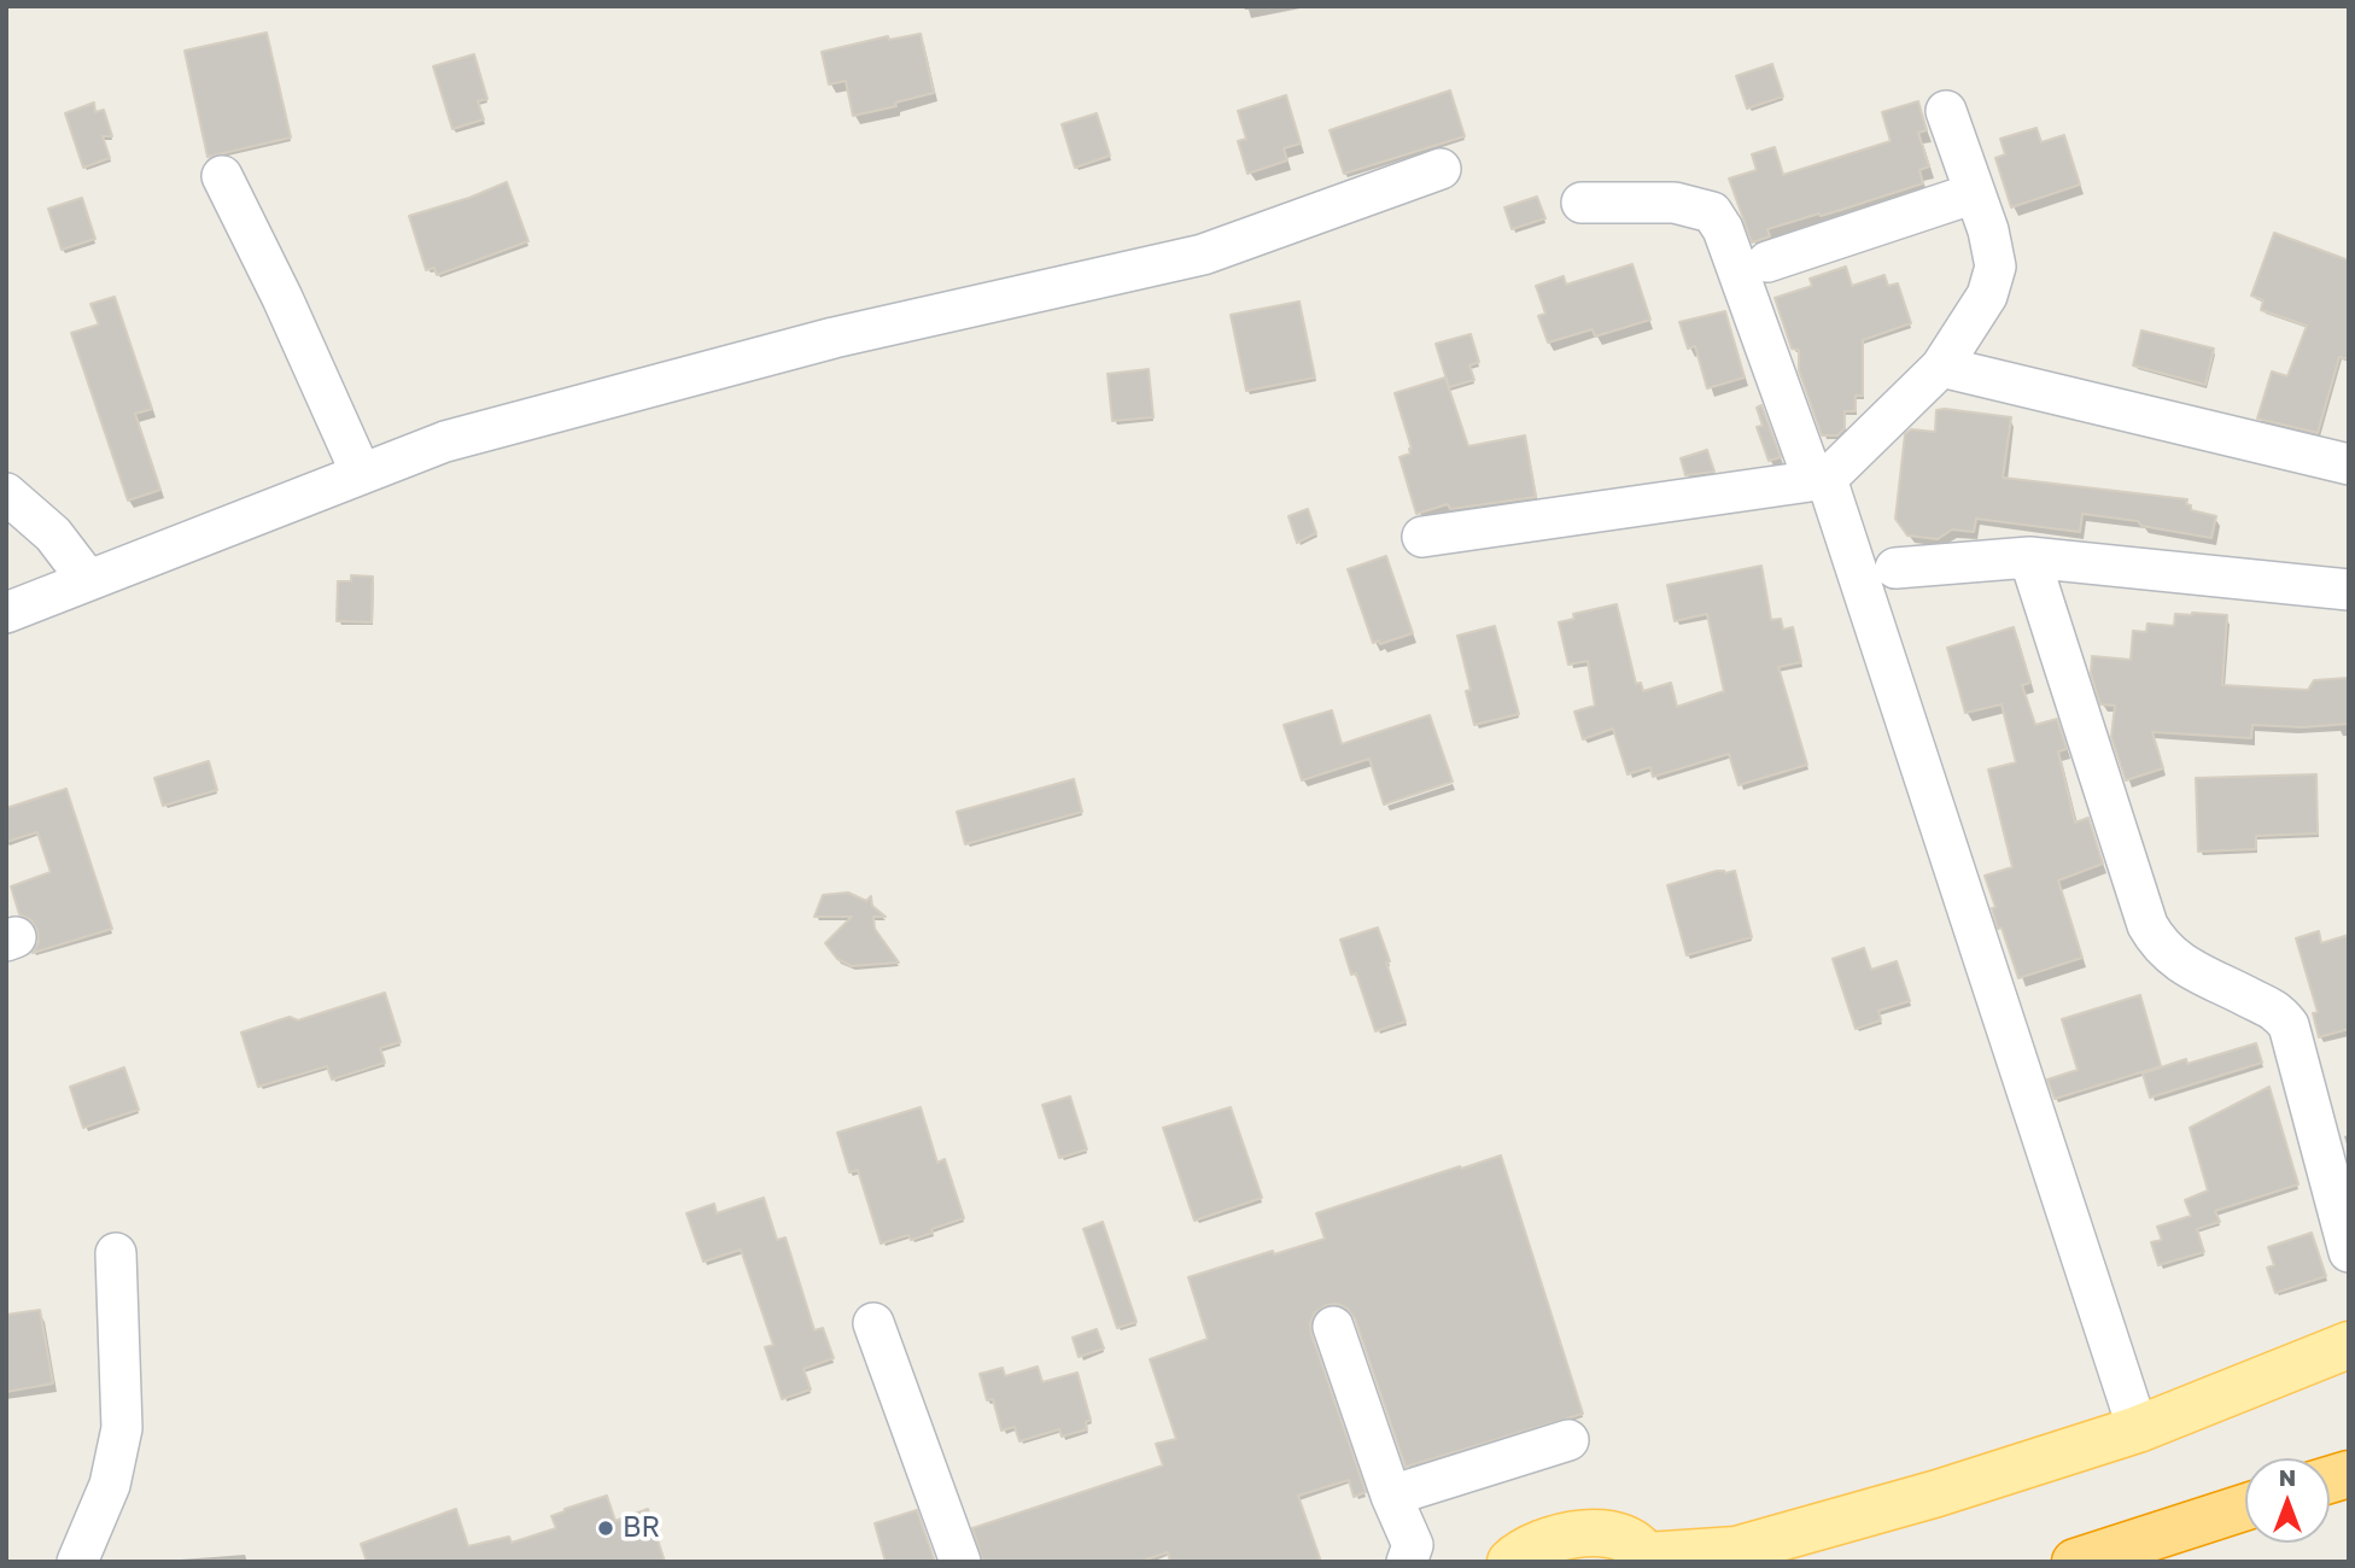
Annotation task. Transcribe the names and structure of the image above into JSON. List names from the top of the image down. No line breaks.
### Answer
{"places":["BR"],"north":"top"}
